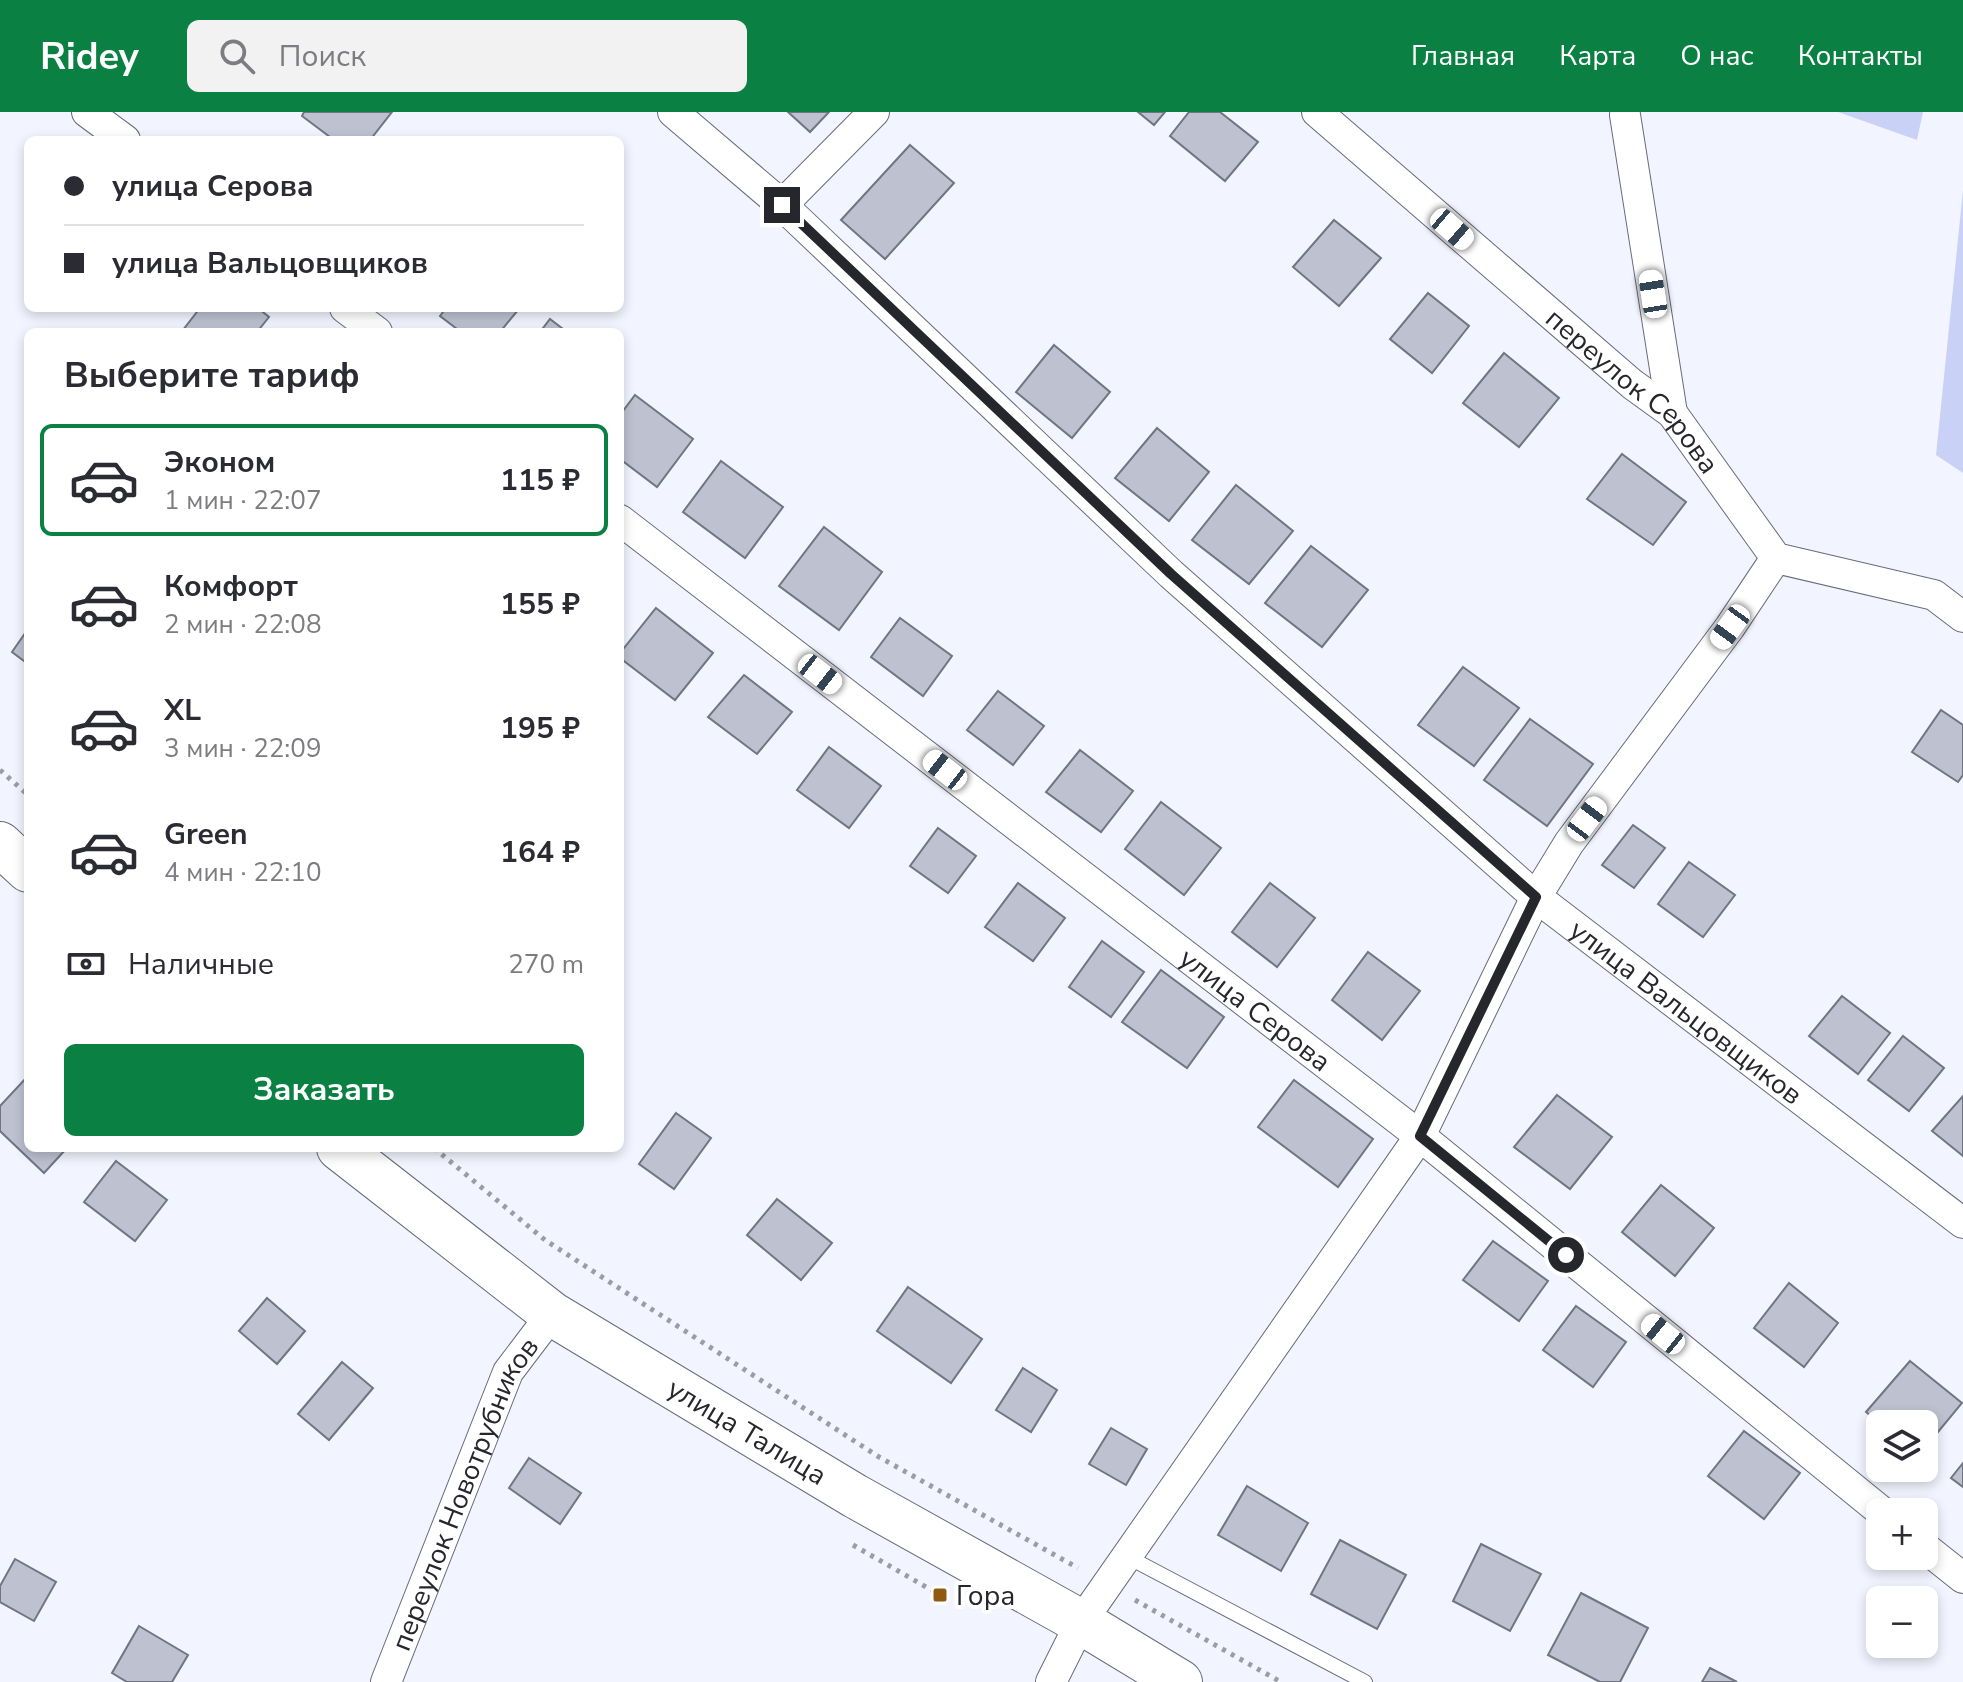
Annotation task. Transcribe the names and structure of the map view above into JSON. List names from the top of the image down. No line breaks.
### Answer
{"streets":{"main road":["улица Талица"],"street":["переулок Серова","улица Серова","улица Вальцовщиков","переулок Новотрубников"]},"crossings":[["улица Талица","переулок Новотрубников"]],"places":{"transit":["Гора"]},"page":{"header":"Ridey","search":"Поиск","nav":["Главная","Карта","О нас","Контакты"],"banner":["улица Серова","улица Вальцовщиков"],"heading":"Выберите тариф","list":[{"name":"Эконом","note":"1 мин · 22:07","value":"115 ₽"},{"name":"Комфорт","note":"2 мин · 22:08","value":"155 ₽"},{"name":"XL","note":"3 мин · 22:09","value":"195 ₽"},{"name":"Green","note":"4 мин · 22:10","value":"164 ₽"}],"pay":["Наличные","270 m"],"buttons":"Заказать","map_buttons":["+","−"]}}
